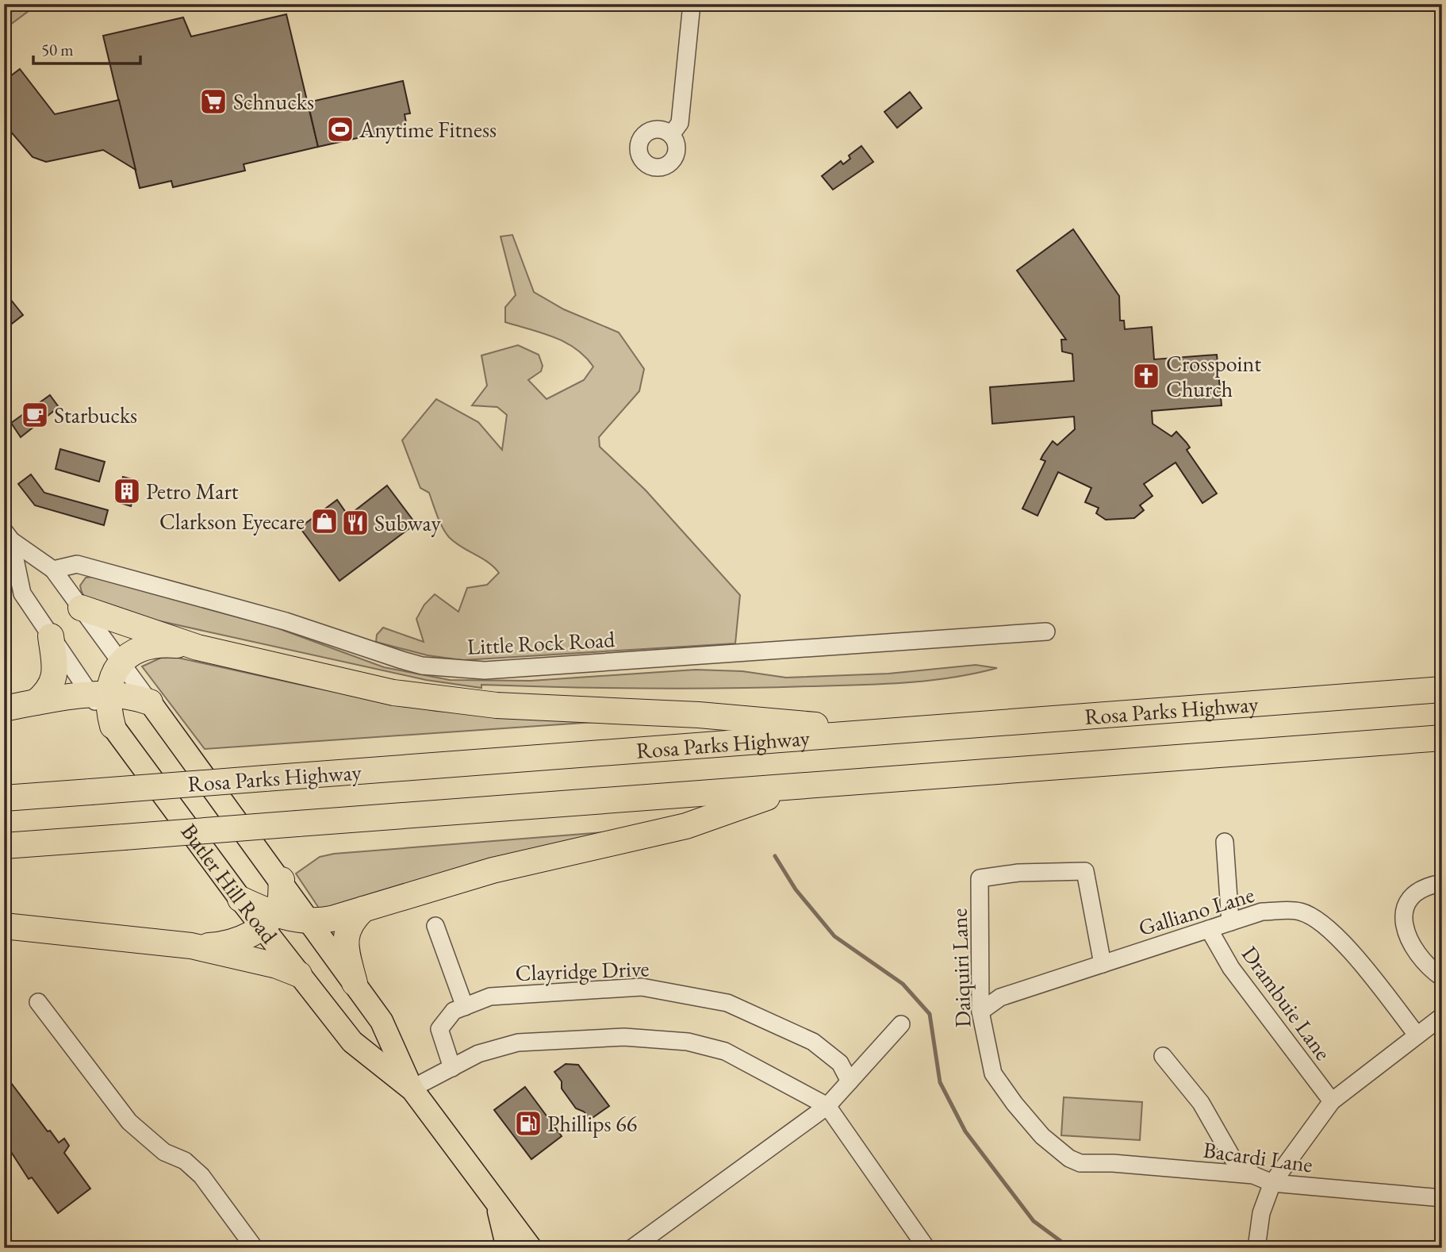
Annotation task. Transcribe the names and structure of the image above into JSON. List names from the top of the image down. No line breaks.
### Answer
{"streets":{"highway":["Rosa Parks Highway"],"main road":["Butler Hill Road"],"street":["Little Rock Road","Galliano Lane","Daiquiri Lane","Clayridge Drive","Drambuie Lane","Bacardi Lane"]},"crossings":[["Little Rock Road","Butler Hill Road"],["Galliano Lane","Daiquiri Lane"],["Galliano Lane","Drambuie Lane"],["Daiquiri Lane","Bacardi Lane"]],"places":{"supermarket":["Schnucks"],"sports":["Anytime Fitness"],"church":["Crosspoint Church"],"cafe":["Starbucks"],"building":["Petro Mart"],"shop":["Clarkson Eyecare"],"restaurant":["Subway"],"fuel station":["Phillips 66"]},"scale_bar":"50 m"}
